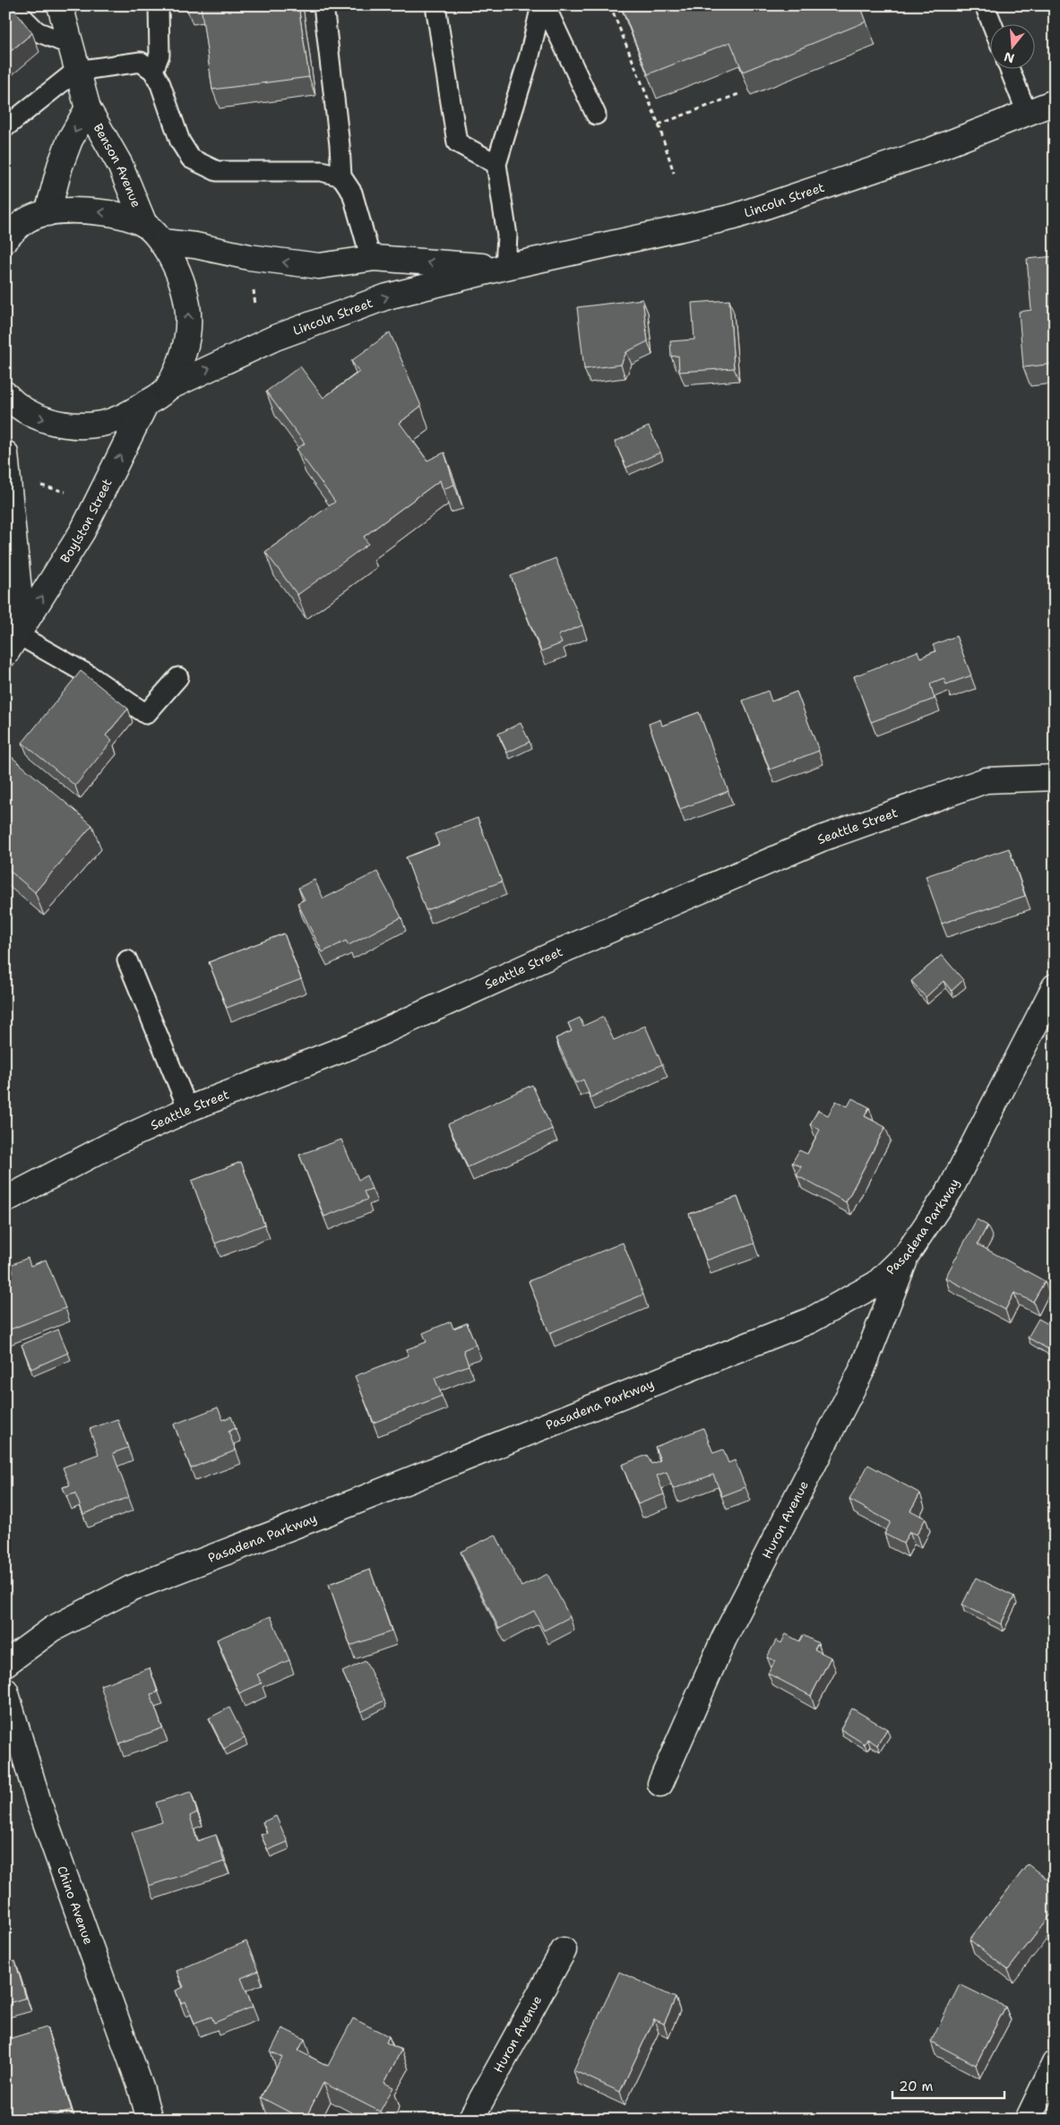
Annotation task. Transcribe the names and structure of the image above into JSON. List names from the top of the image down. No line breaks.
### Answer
{"streets":{"street":["Benson Avenue","Lincoln Street","Boylston Street","Seattle Street","Pasadena Parkway","Huron Avenue","Chino Avenue"]},"crossings":[["Lincoln Street","Boylston Street"],["Pasadena Parkway","Huron Avenue"]],"one_way":["Boylston Street"],"scale_bar":"20 m","north":"bottom"}
